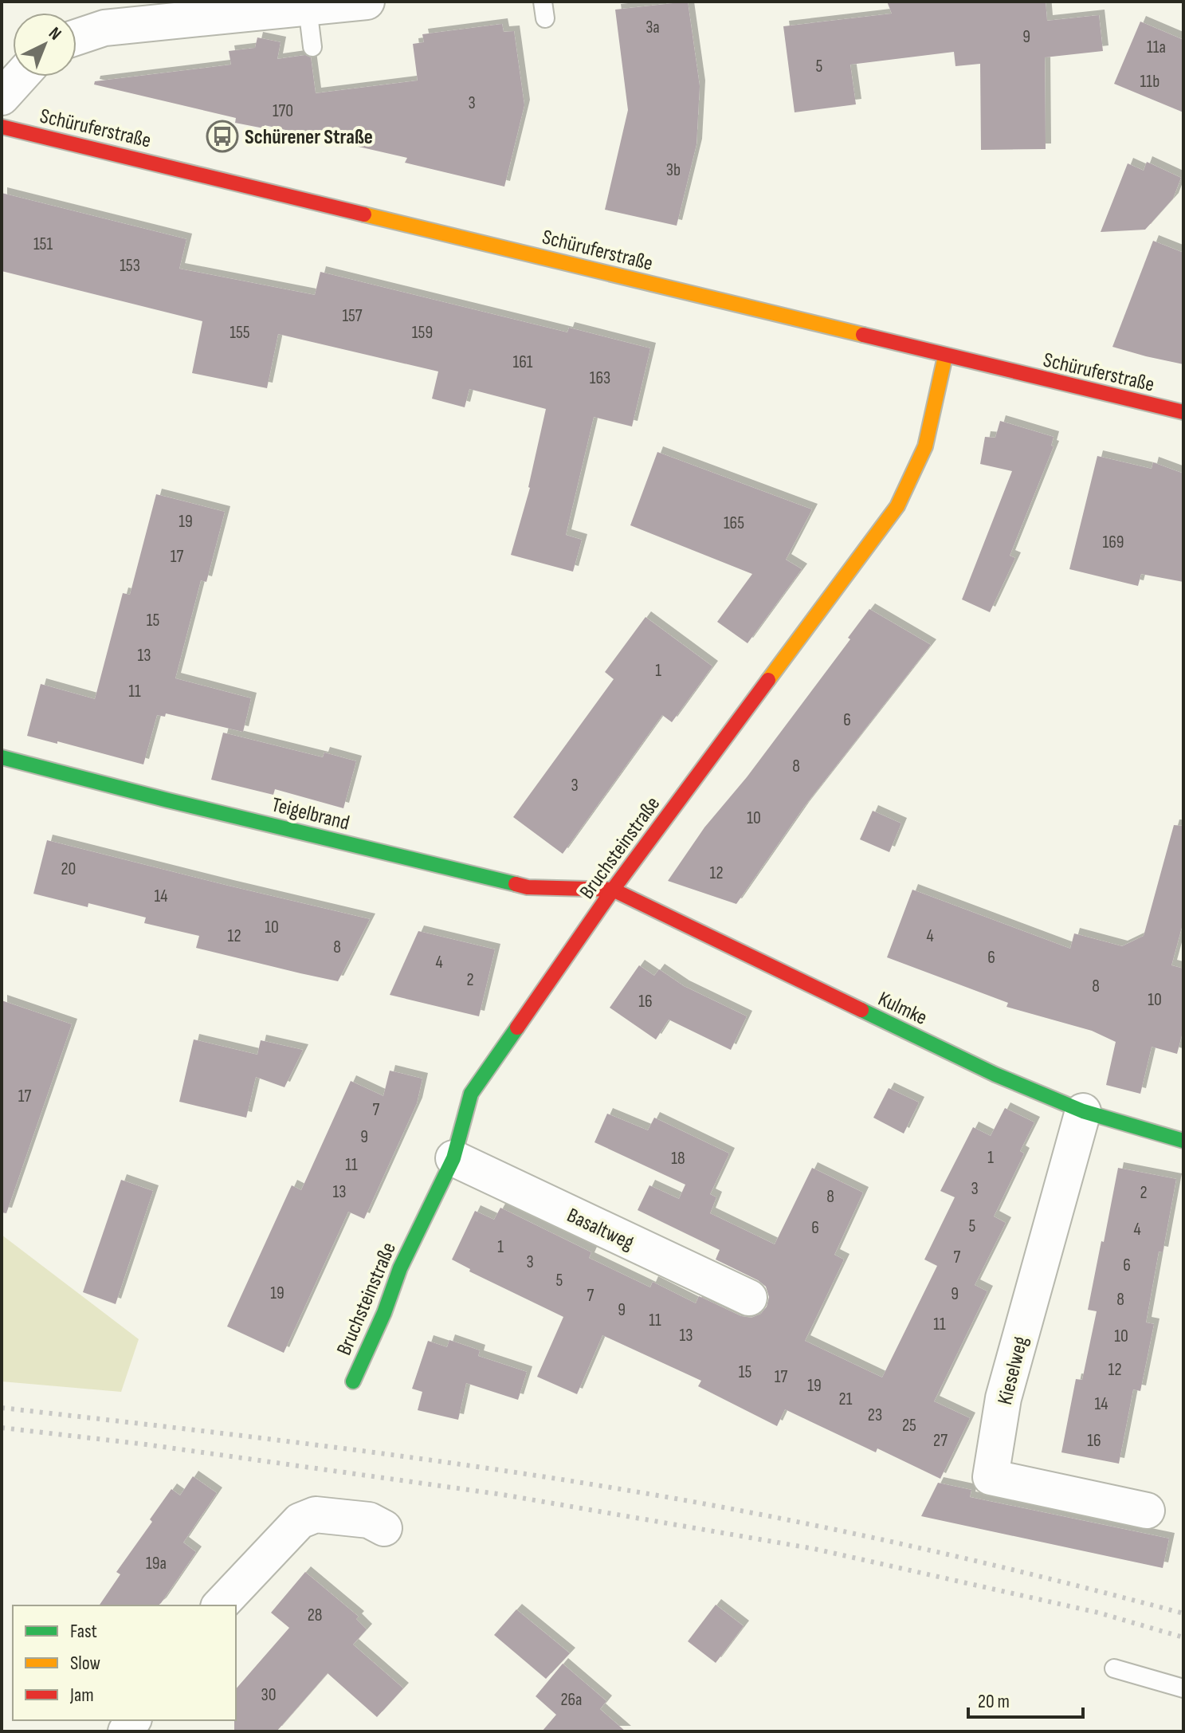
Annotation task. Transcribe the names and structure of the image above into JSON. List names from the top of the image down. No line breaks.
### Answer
{"streets":{"street":["Schüruferstraße","Teigelbrand","Bruchsteinstraße","Kulmke","Basaltweg","Kieselweg"]},"crossings":[["Schüruferstraße","Bruchsteinstraße"],["Teigelbrand","Bruchsteinstraße"],["Teigelbrand","Kulmke"],["Bruchsteinstraße","Kulmke"],["Bruchsteinstraße","Basaltweg"],["Kulmke","Kieselweg"]],"places":{"bus stop":["Schürener Straße"]},"house_numbers":["3a","9","11a","5","11b","3","170","3b","151","153","157","155","159","161","163","19","165","169","17","15","13","1","11","6","8","3","10","20","12","14","10","12","4","8","6","4","2","8","10","16","17","7","9","1","18","11","3","13","2","8","5","6","4","1","7","3","6","5","19","9","7","8","9","11","11","13","10","12","15","17","19","21","14","23","25","27","16","19a","28","30","26a"],"legend":["Fast","Slow","Jam"],"scale_bar":"20 m","north":"top right"}
